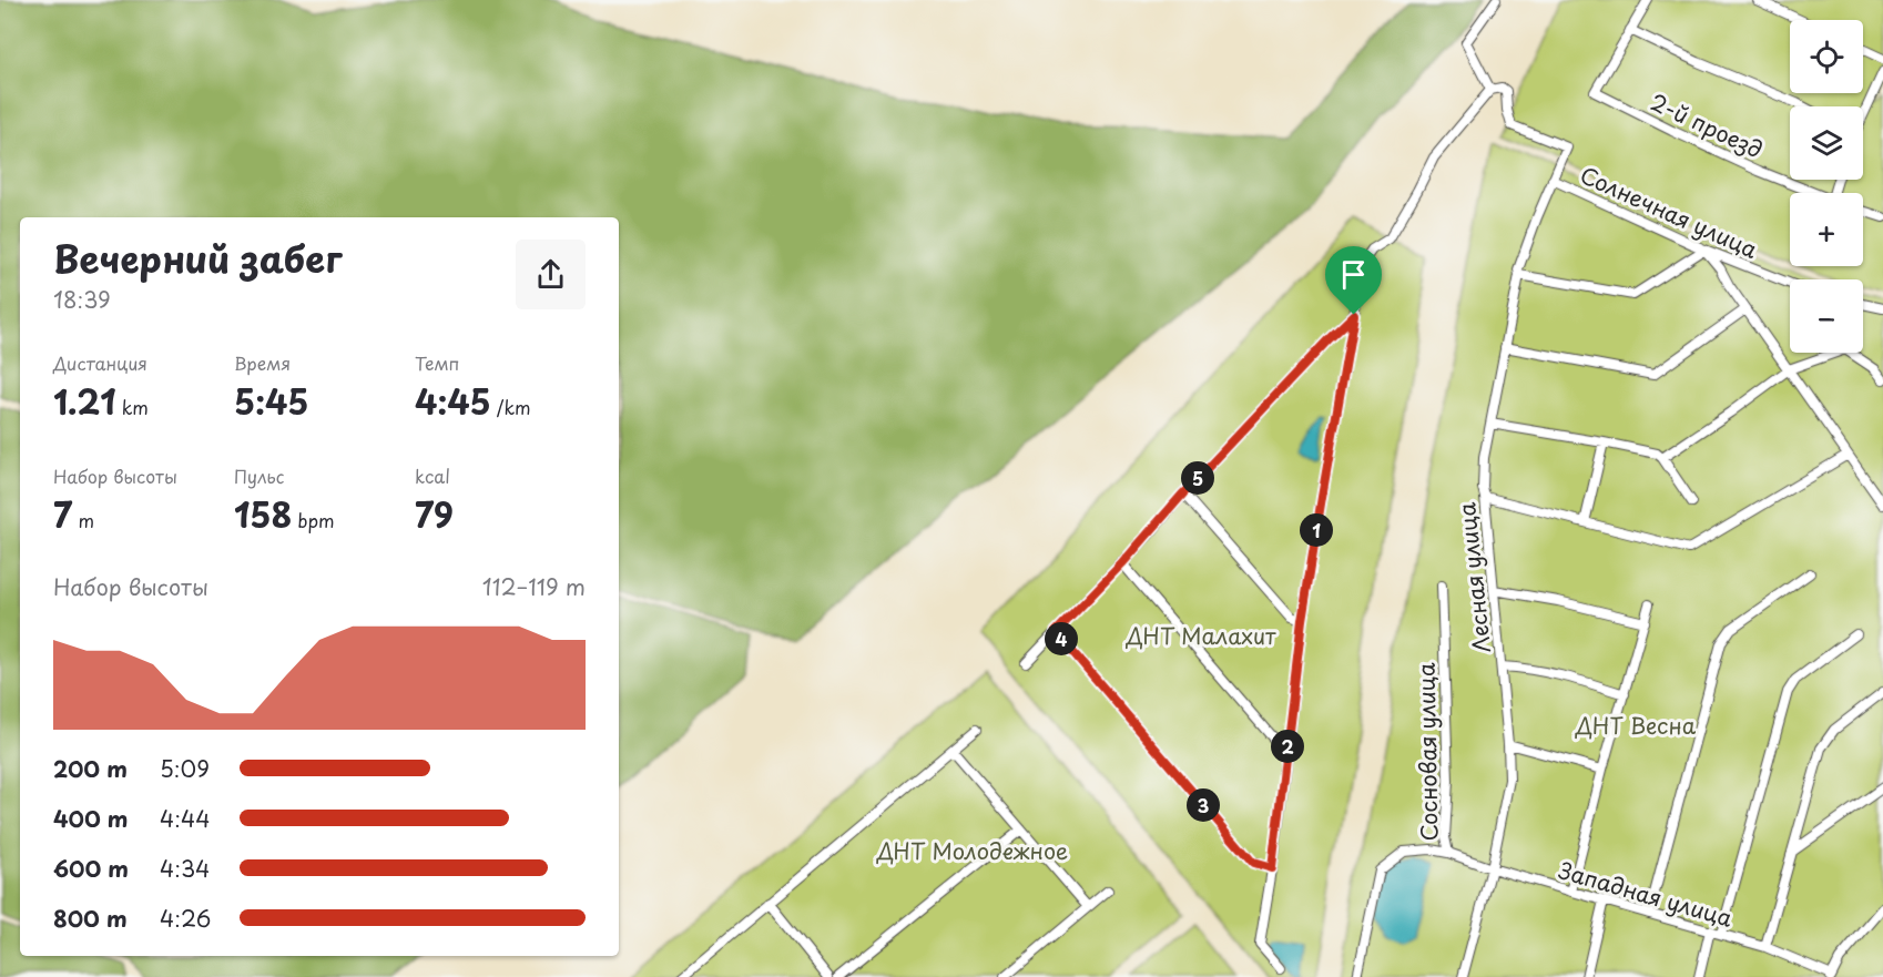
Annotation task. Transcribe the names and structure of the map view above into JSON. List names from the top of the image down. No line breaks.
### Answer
{"streets":{"street":["2-й проезд","Солнечная улица","Лесная улица","Сосновая улица","Западная улица"]},"crossings":[["Солнечная улица","Лесная улица"],["Лесная улица","Западная улица"],["Сосновая улица","Западная улица"]],"parks":["ДНТ Малахит","ДНТ Весна","ДНТ Молодежное"],"page":{"map_buttons":["+","−"],"heading":["Вечерний забег","18:39"],"stats":[["Дистанция","1.21 km"],["Время","5:45"],["Темп","4:45 /km"],["Набор высоты","7 m"],["Пульс","158 bpm"],["kcal","79"]],"pins":["5","1","4","2","3"],"chart":["Набор высоты","112–119 m"],"list":[{"name":"200 m","note":"5:09"},{"name":"400 m","note":"4:44"},{"name":"600 m","note":"4:34"},{"name":"800 m","note":"4:26"}]}}
